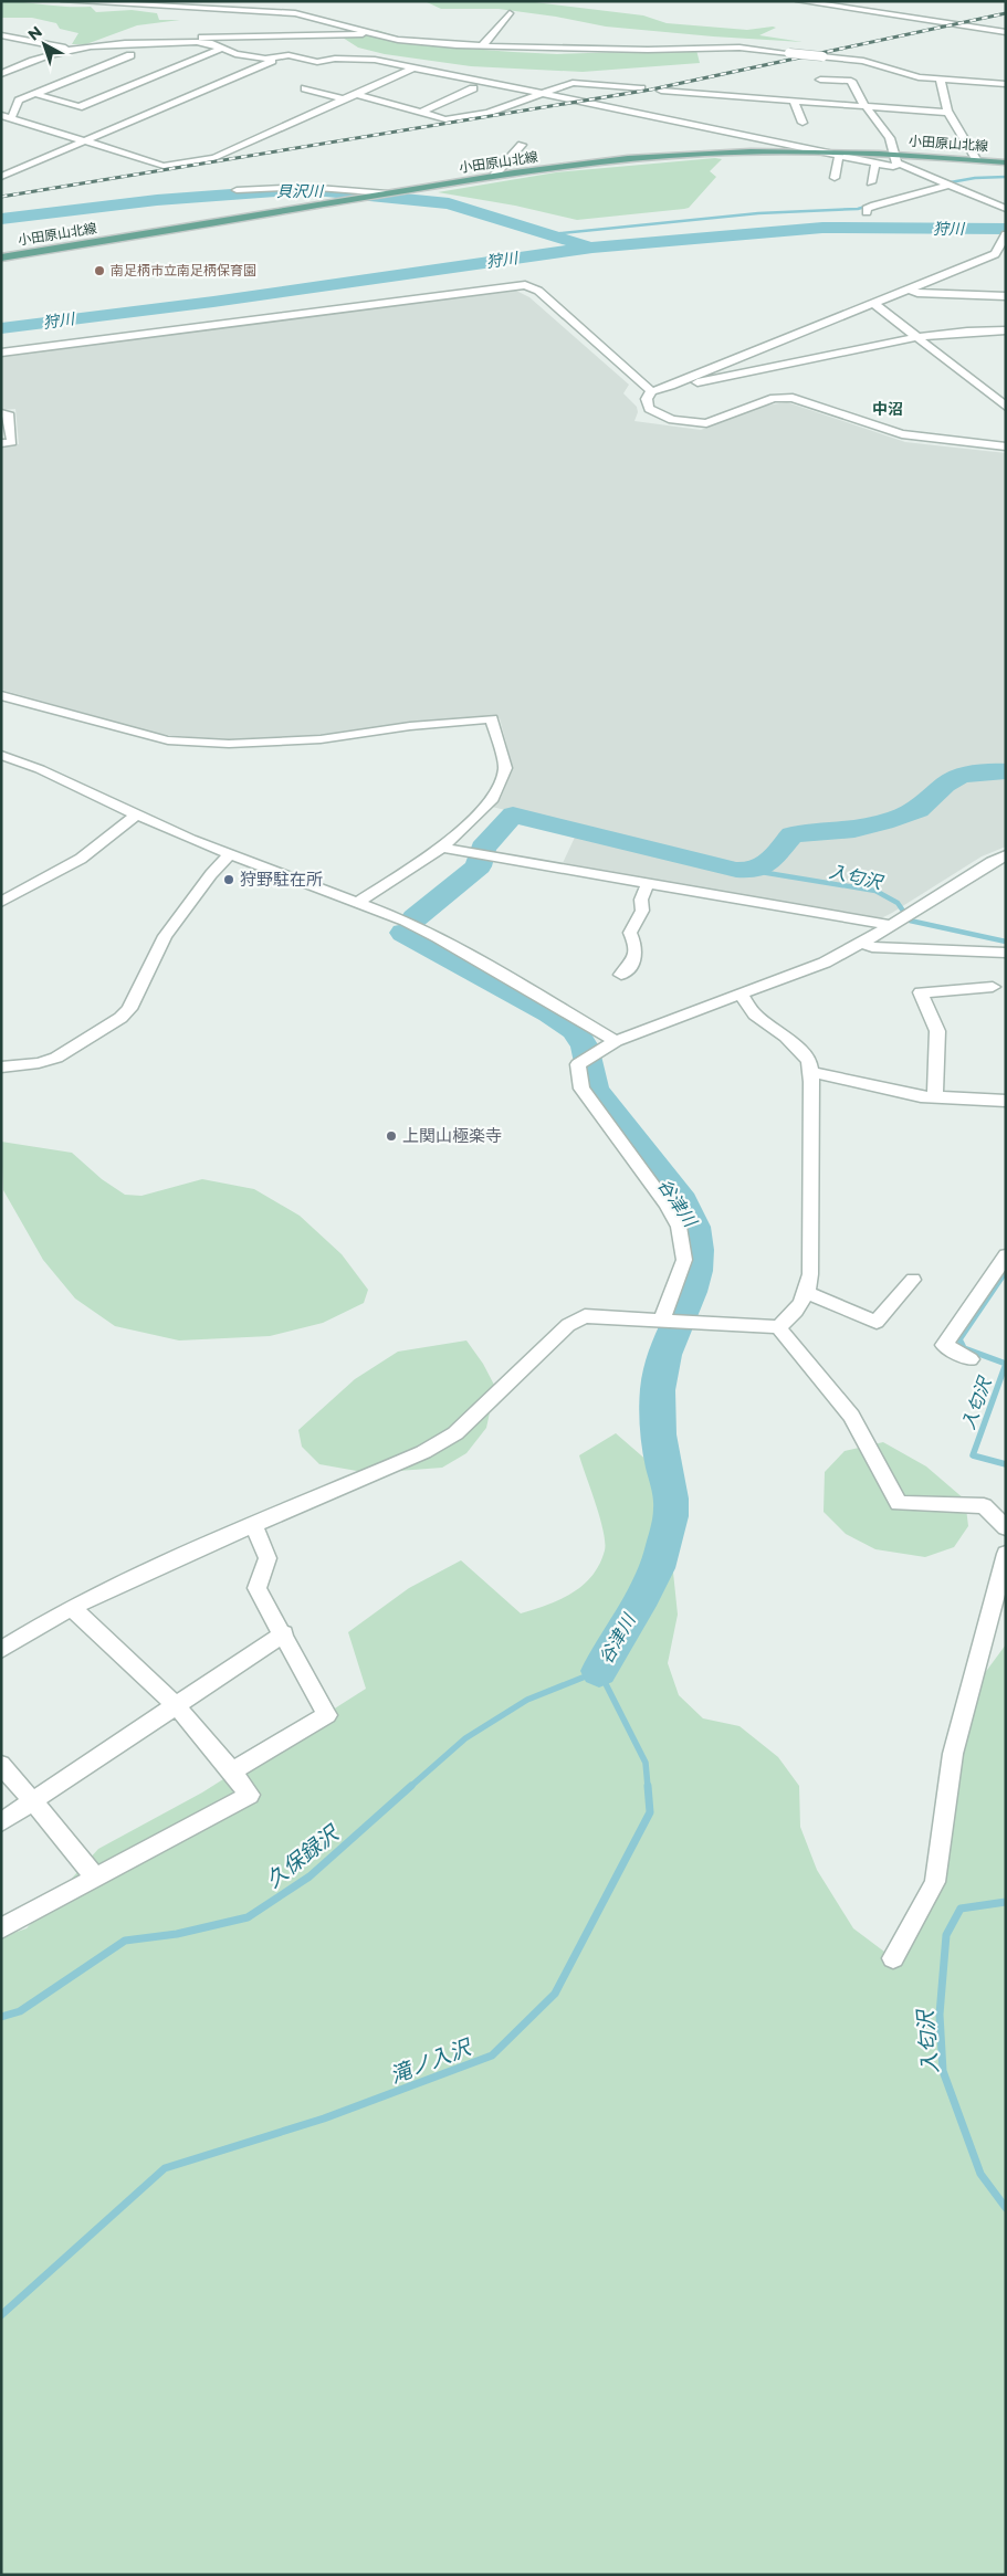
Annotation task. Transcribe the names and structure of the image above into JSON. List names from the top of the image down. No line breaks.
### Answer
{"streets":{"main road":["小田原山北線"]},"districts":["中沼"],"water":["貝沢川","狩川","入匂沢","谷津川","久保録沢","滝ノ入沢"],"places":["南足柄市立南足柄保育園","狩野駐在所","上関山極楽寺"],"north":"top left"}
